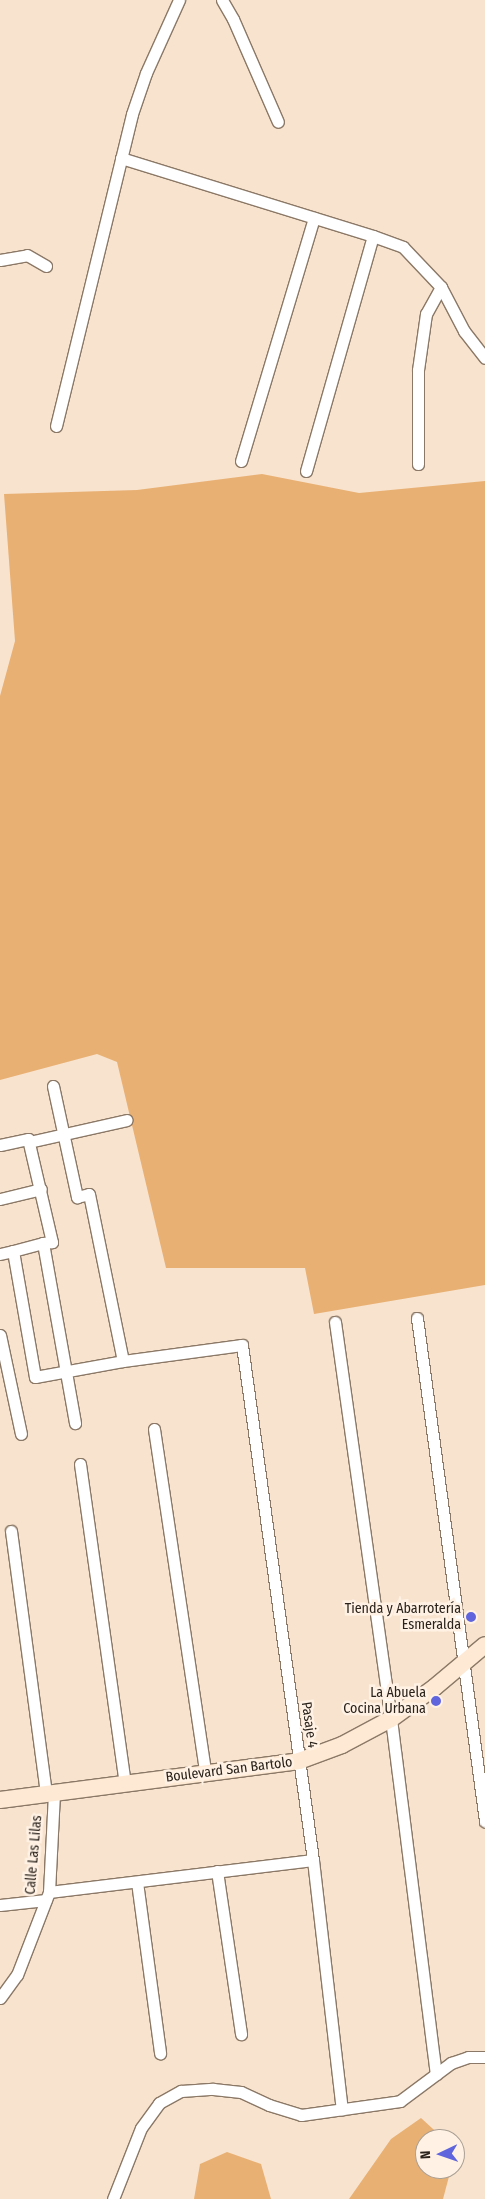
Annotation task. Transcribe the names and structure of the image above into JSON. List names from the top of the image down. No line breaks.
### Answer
{"streets":{"main road":["Boulevard San Bartolo"],"street":["Pasaje 4","Calle Las Lilas"]},"crossings":[["Pasaje 4","Boulevard San Bartolo"],["Boulevard San Bartolo","Calle Las Lilas"]],"places":["Tienda y Abarrotería Esmeralda","La Abuela Cocina Urbana"],"north":"left"}
